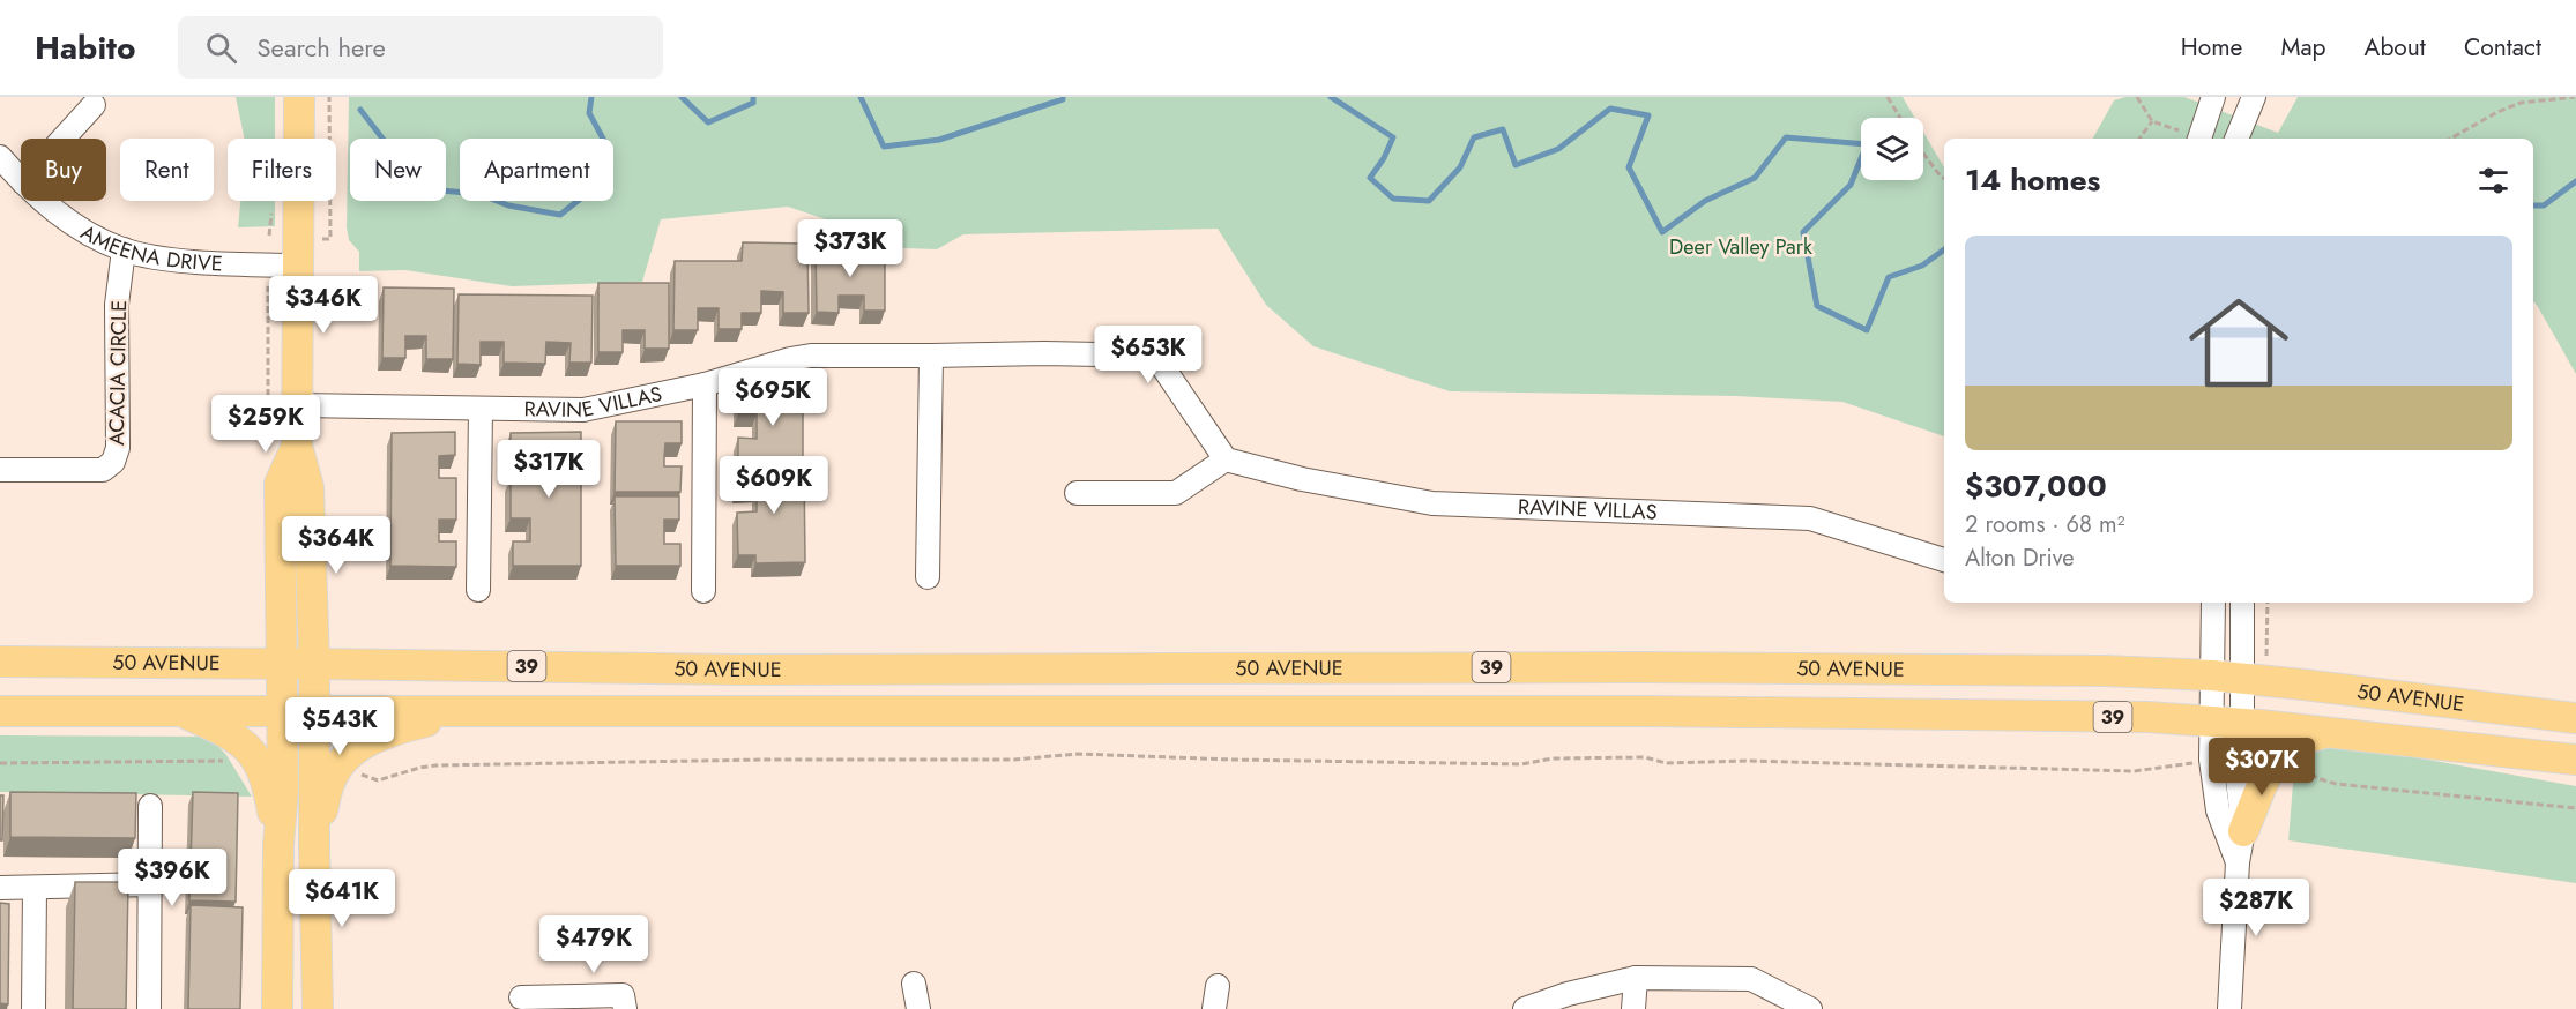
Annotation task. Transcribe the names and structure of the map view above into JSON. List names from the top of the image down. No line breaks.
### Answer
{"streets":{"main road":["50 AVENUE","39"],"street":["AMEENA DRIVE","ACACIA CIRCLE","RAVINE VILLAS"]},"crossings":[["AMEENA DRIVE","ACACIA CIRCLE"]],"parks":["Deer Valley Park"],"page":{"header":"Habito","search":"Search here","nav":["Home","Map","About","Contact"],"chip":["Buy","Rent","Filters","New","Apartment"],"heading":"14 homes","price":["$373K","$346K","$653K","$695K","$259K","$317K","$609K","$364K","$543K","$307K","$396K","$641K","$287K","$479K"],"list":[{"name":"$307,000","note":"2 rooms · 68 m² · Alton Drive"}]}}
